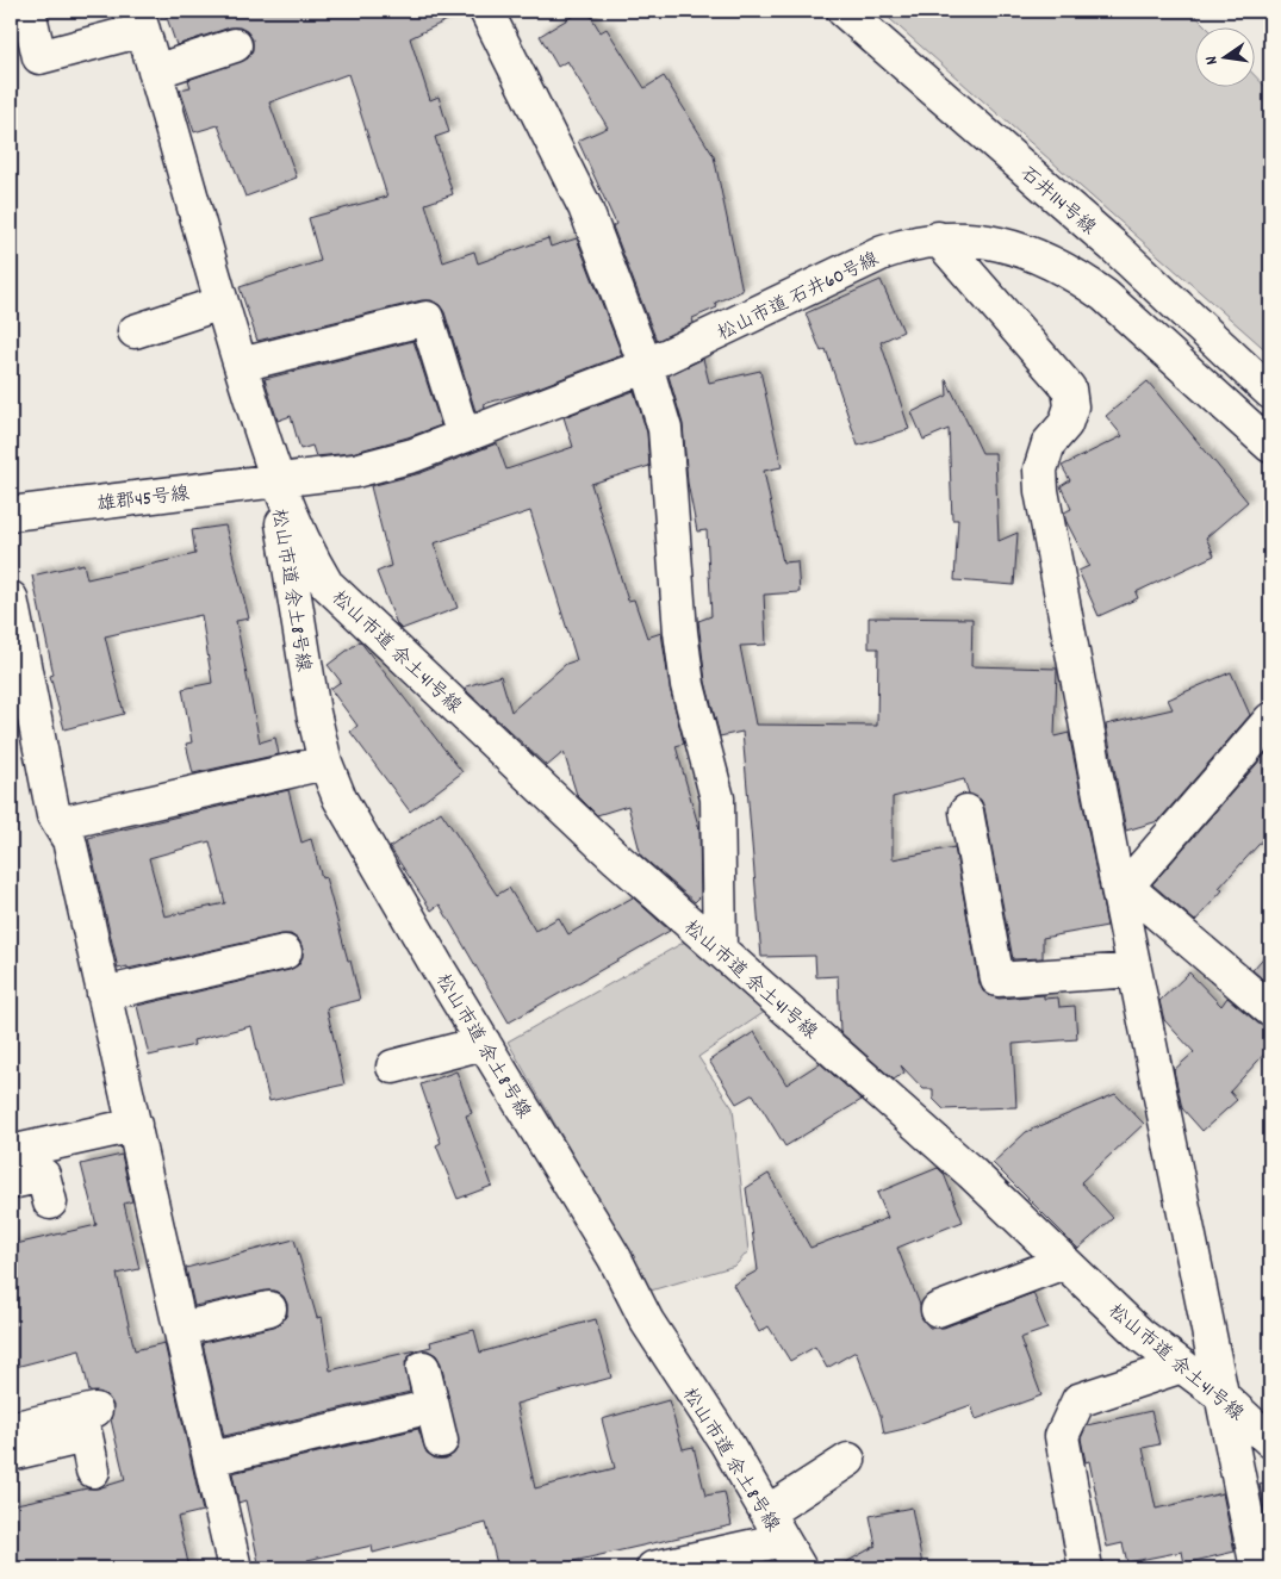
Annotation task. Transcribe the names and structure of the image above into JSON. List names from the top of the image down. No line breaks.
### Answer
{"streets":{"street":["石井114号線","松山市道 石井60号線","雄郡45号線","松山市道 余土8号線","松山市道 余土41号線"]},"crossings":[["松山市道 石井60号線","雄郡45号線"],["松山市道 石井60号線","松山市道 余土8号線"],["松山市道 石井60号線","松山市道 余土41号線"],["雄郡45号線","松山市道 余土8号線"],["雄郡45号線","松山市道 余土41号線"],["松山市道 余土8号線","松山市道 余土41号線"]],"north":"left"}
